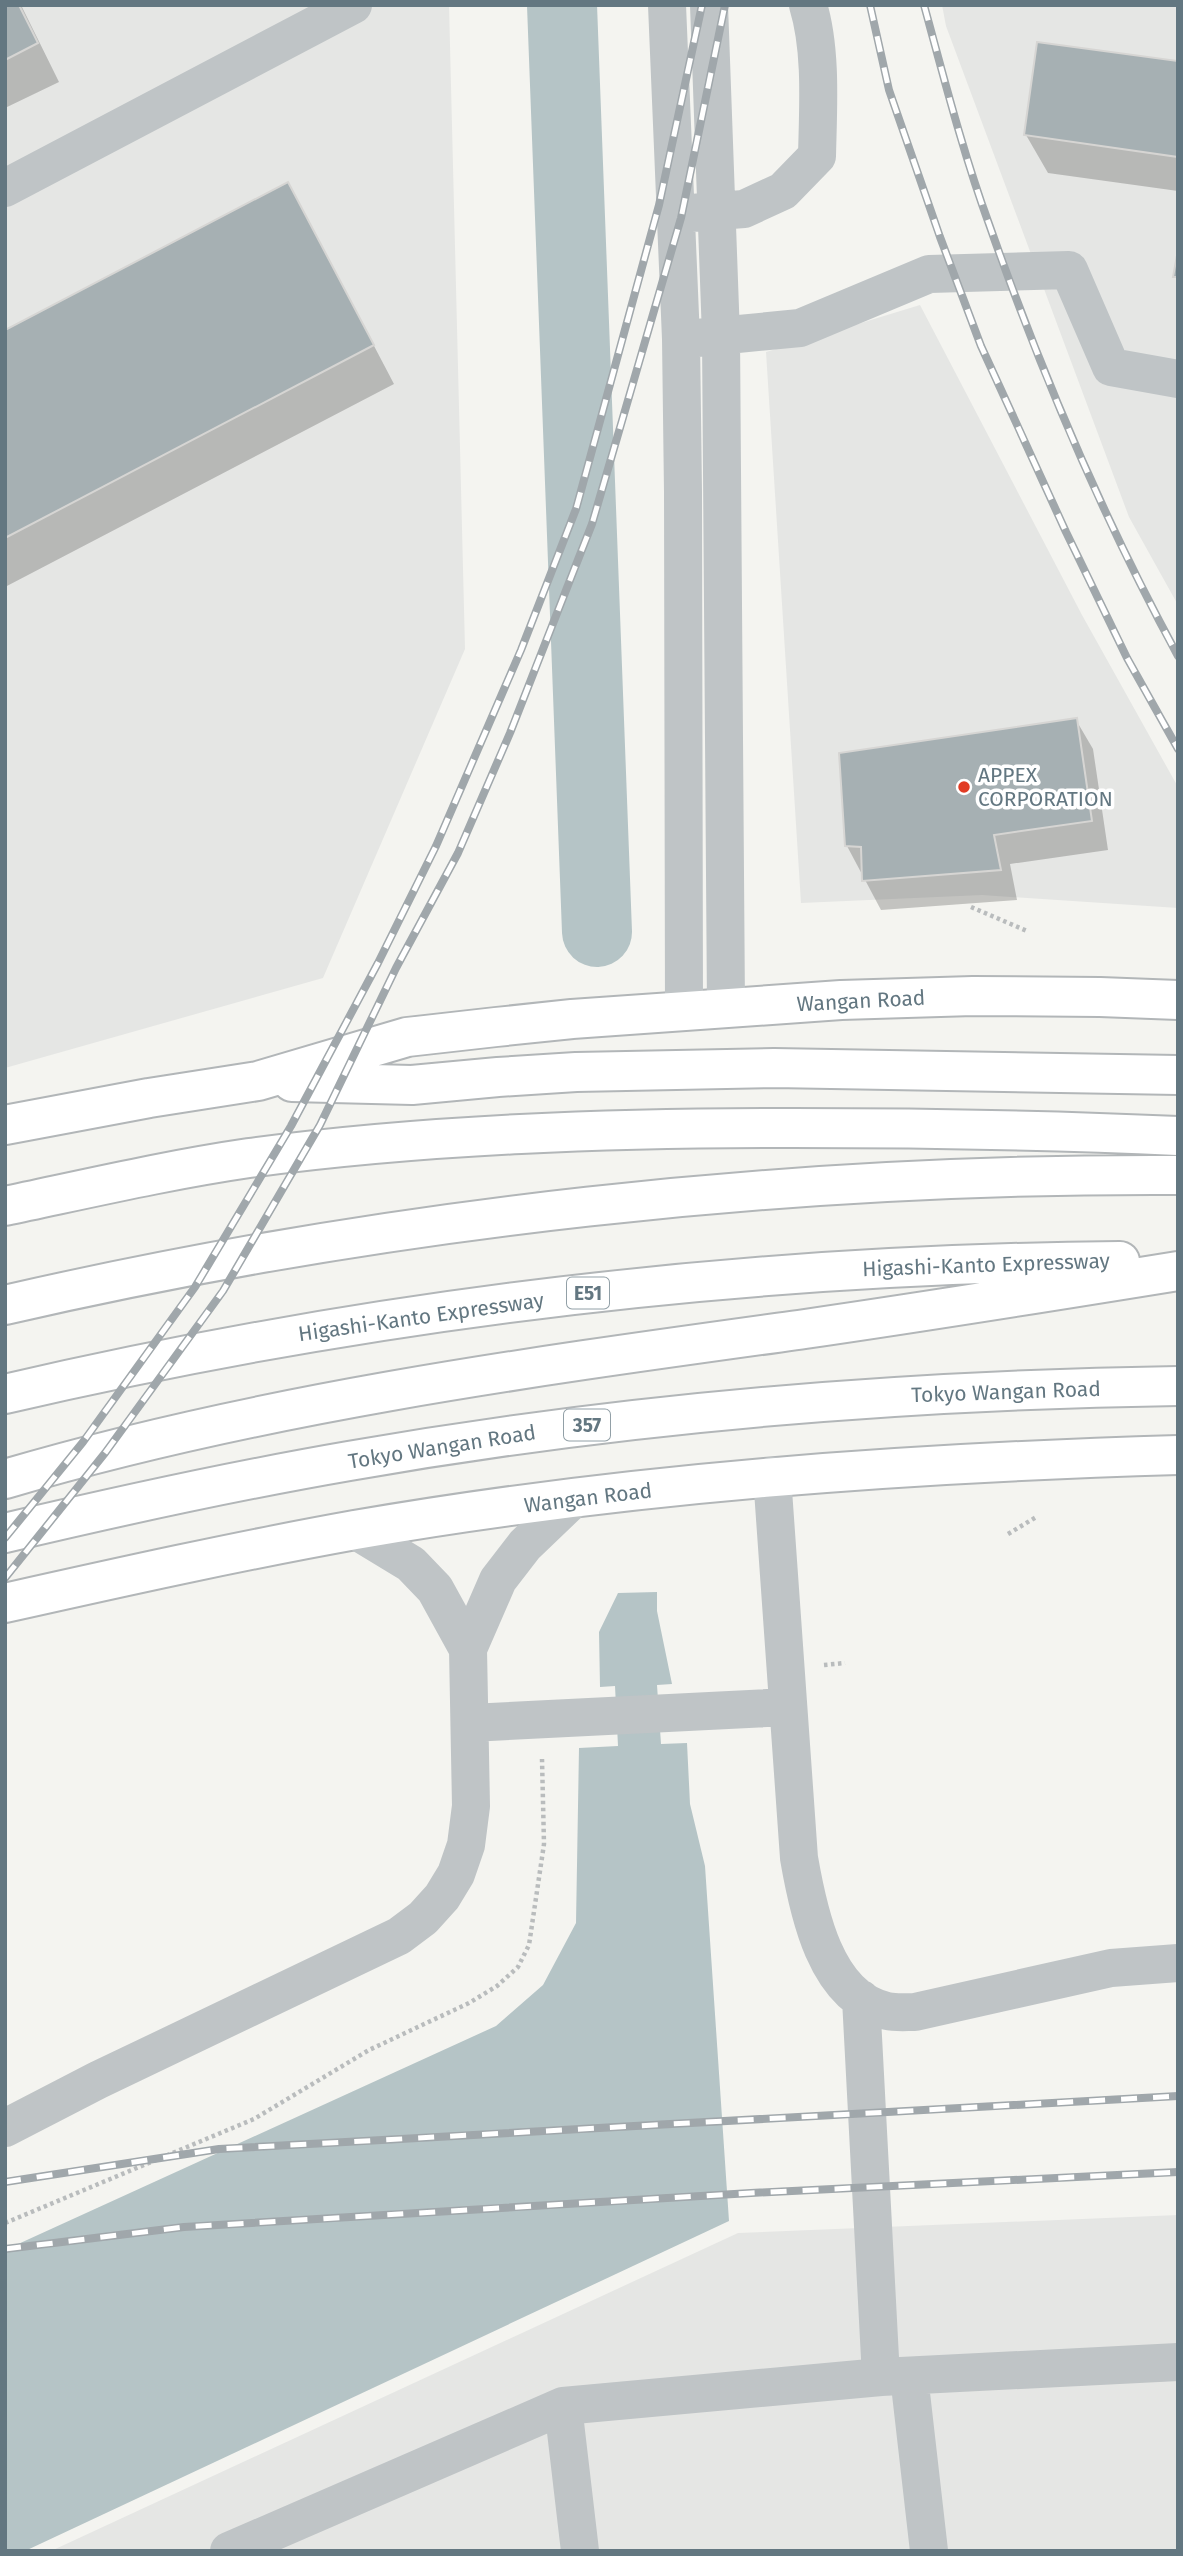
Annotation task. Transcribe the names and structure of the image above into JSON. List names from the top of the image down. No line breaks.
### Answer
{"streets":{"highway":["Wangan Road","Higashi-Kanto Expressway","E51","Tokyo Wangan Road","357"]},"places":["APPEX CORPORATION"]}
